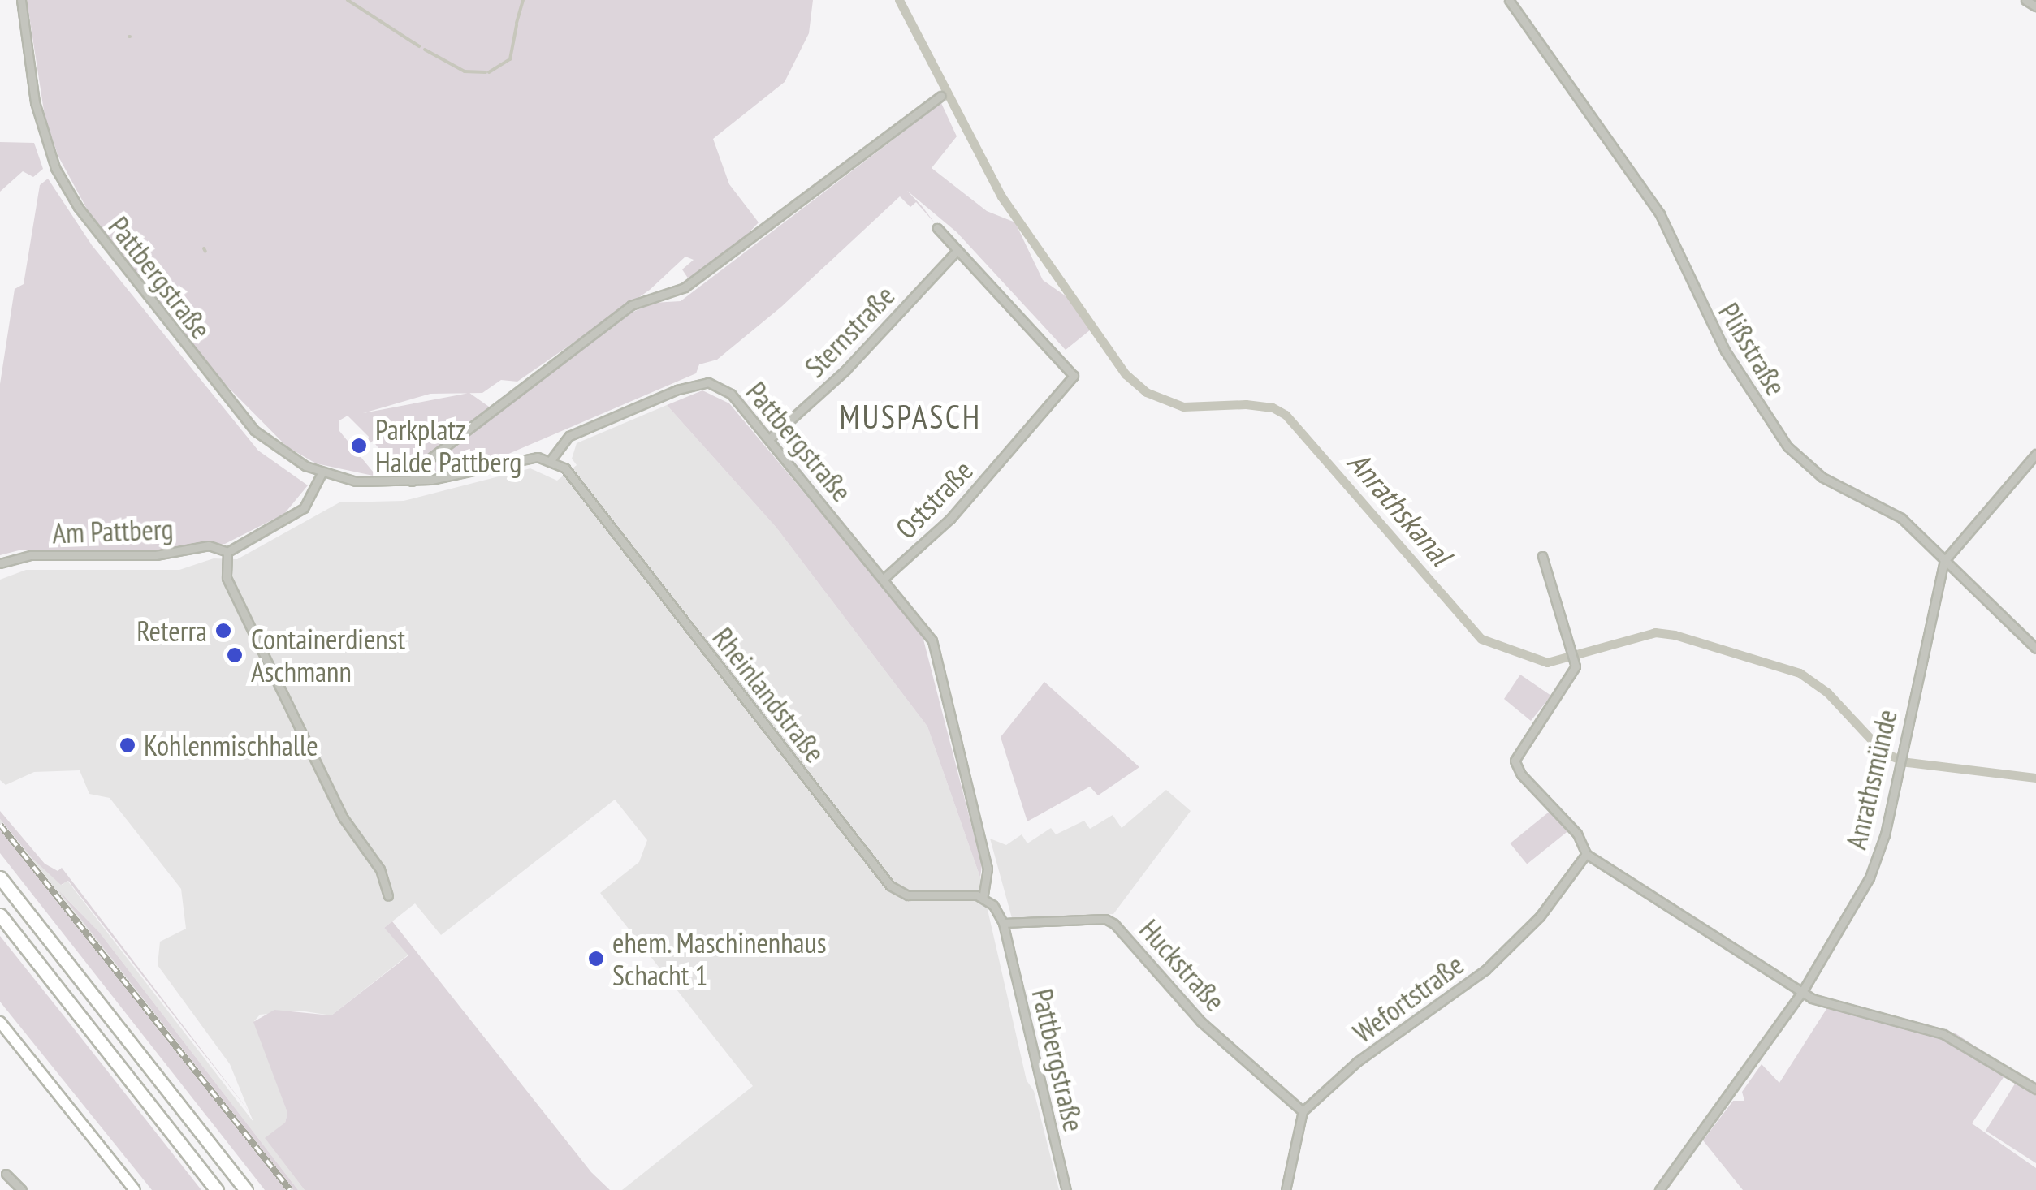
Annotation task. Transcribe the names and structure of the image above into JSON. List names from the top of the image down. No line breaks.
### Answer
{"streets":{"street":["Pattbergstraße","Sternstraße","Plißstraße","Oststraße","Am Pattberg","Rheinlandstraße","Anrathsmünde","Huckstraße","Wefortstraße"]},"crossings":[["Pattbergstraße","Sternstraße"],["Pattbergstraße","Oststraße"],["Pattbergstraße","Rheinlandstraße"],["Pattbergstraße","Huckstraße"],["Sternstraße","Oststraße"],["Plißstraße","Anrathsmünde"],["Huckstraße","Wefortstraße"]],"districts":["MUSPASCH"],"water":["Anrathskanal"],"places":["Parkplatz Halde Pattberg","Reterra","Containerdienst Aschmann","Kohlenmischhalle","ehem. Maschinenhaus Schacht 1"]}
